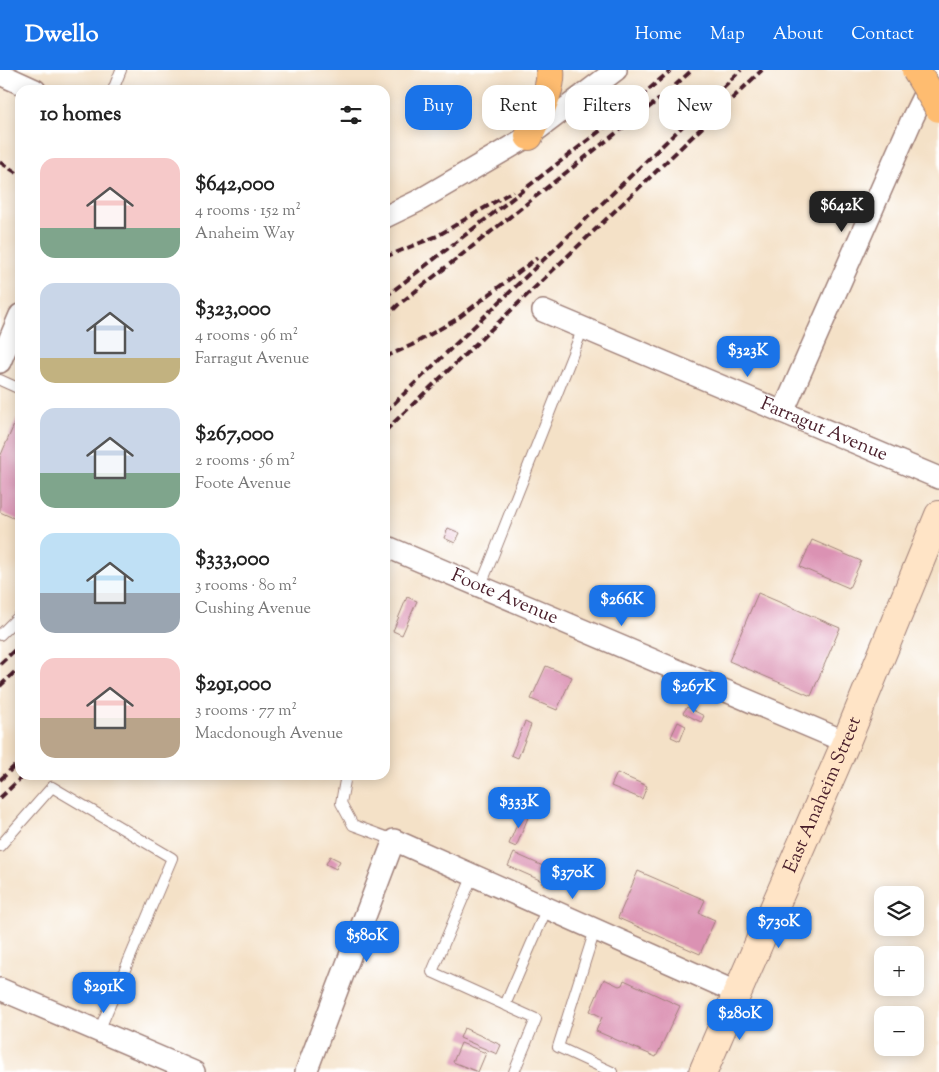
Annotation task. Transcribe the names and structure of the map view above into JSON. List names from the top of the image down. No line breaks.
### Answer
{"streets":{"main road":["East Anaheim Street"],"street":["Farragut Avenue","Foote Avenue"]},"crossings":[["Foote Avenue","East Anaheim Street"]],"page":{"header":"Dwello","nav":["Home","Map","About","Contact"],"chip":["Buy","Rent","Filters","New"],"heading":"10 homes","list":[{"name":"$642,000","note":"4 rooms · 152 m² · Anaheim Way"},{"name":"$323,000","note":"4 rooms · 96 m² · Farragut Avenue"},{"name":"$267,000","note":"2 rooms · 56 m² · Foote Avenue"},{"name":"$333,000","note":"3 rooms · 80 m² · Cushing Avenue"},{"name":"$291,000","note":"3 rooms · 77 m² · Macdonough Avenue"}],"price":["$642K","$323K","$266K","$267K","$333K","$370K","$730K","$580K","$291K","$280K"],"map_buttons":["+","−"]}}
